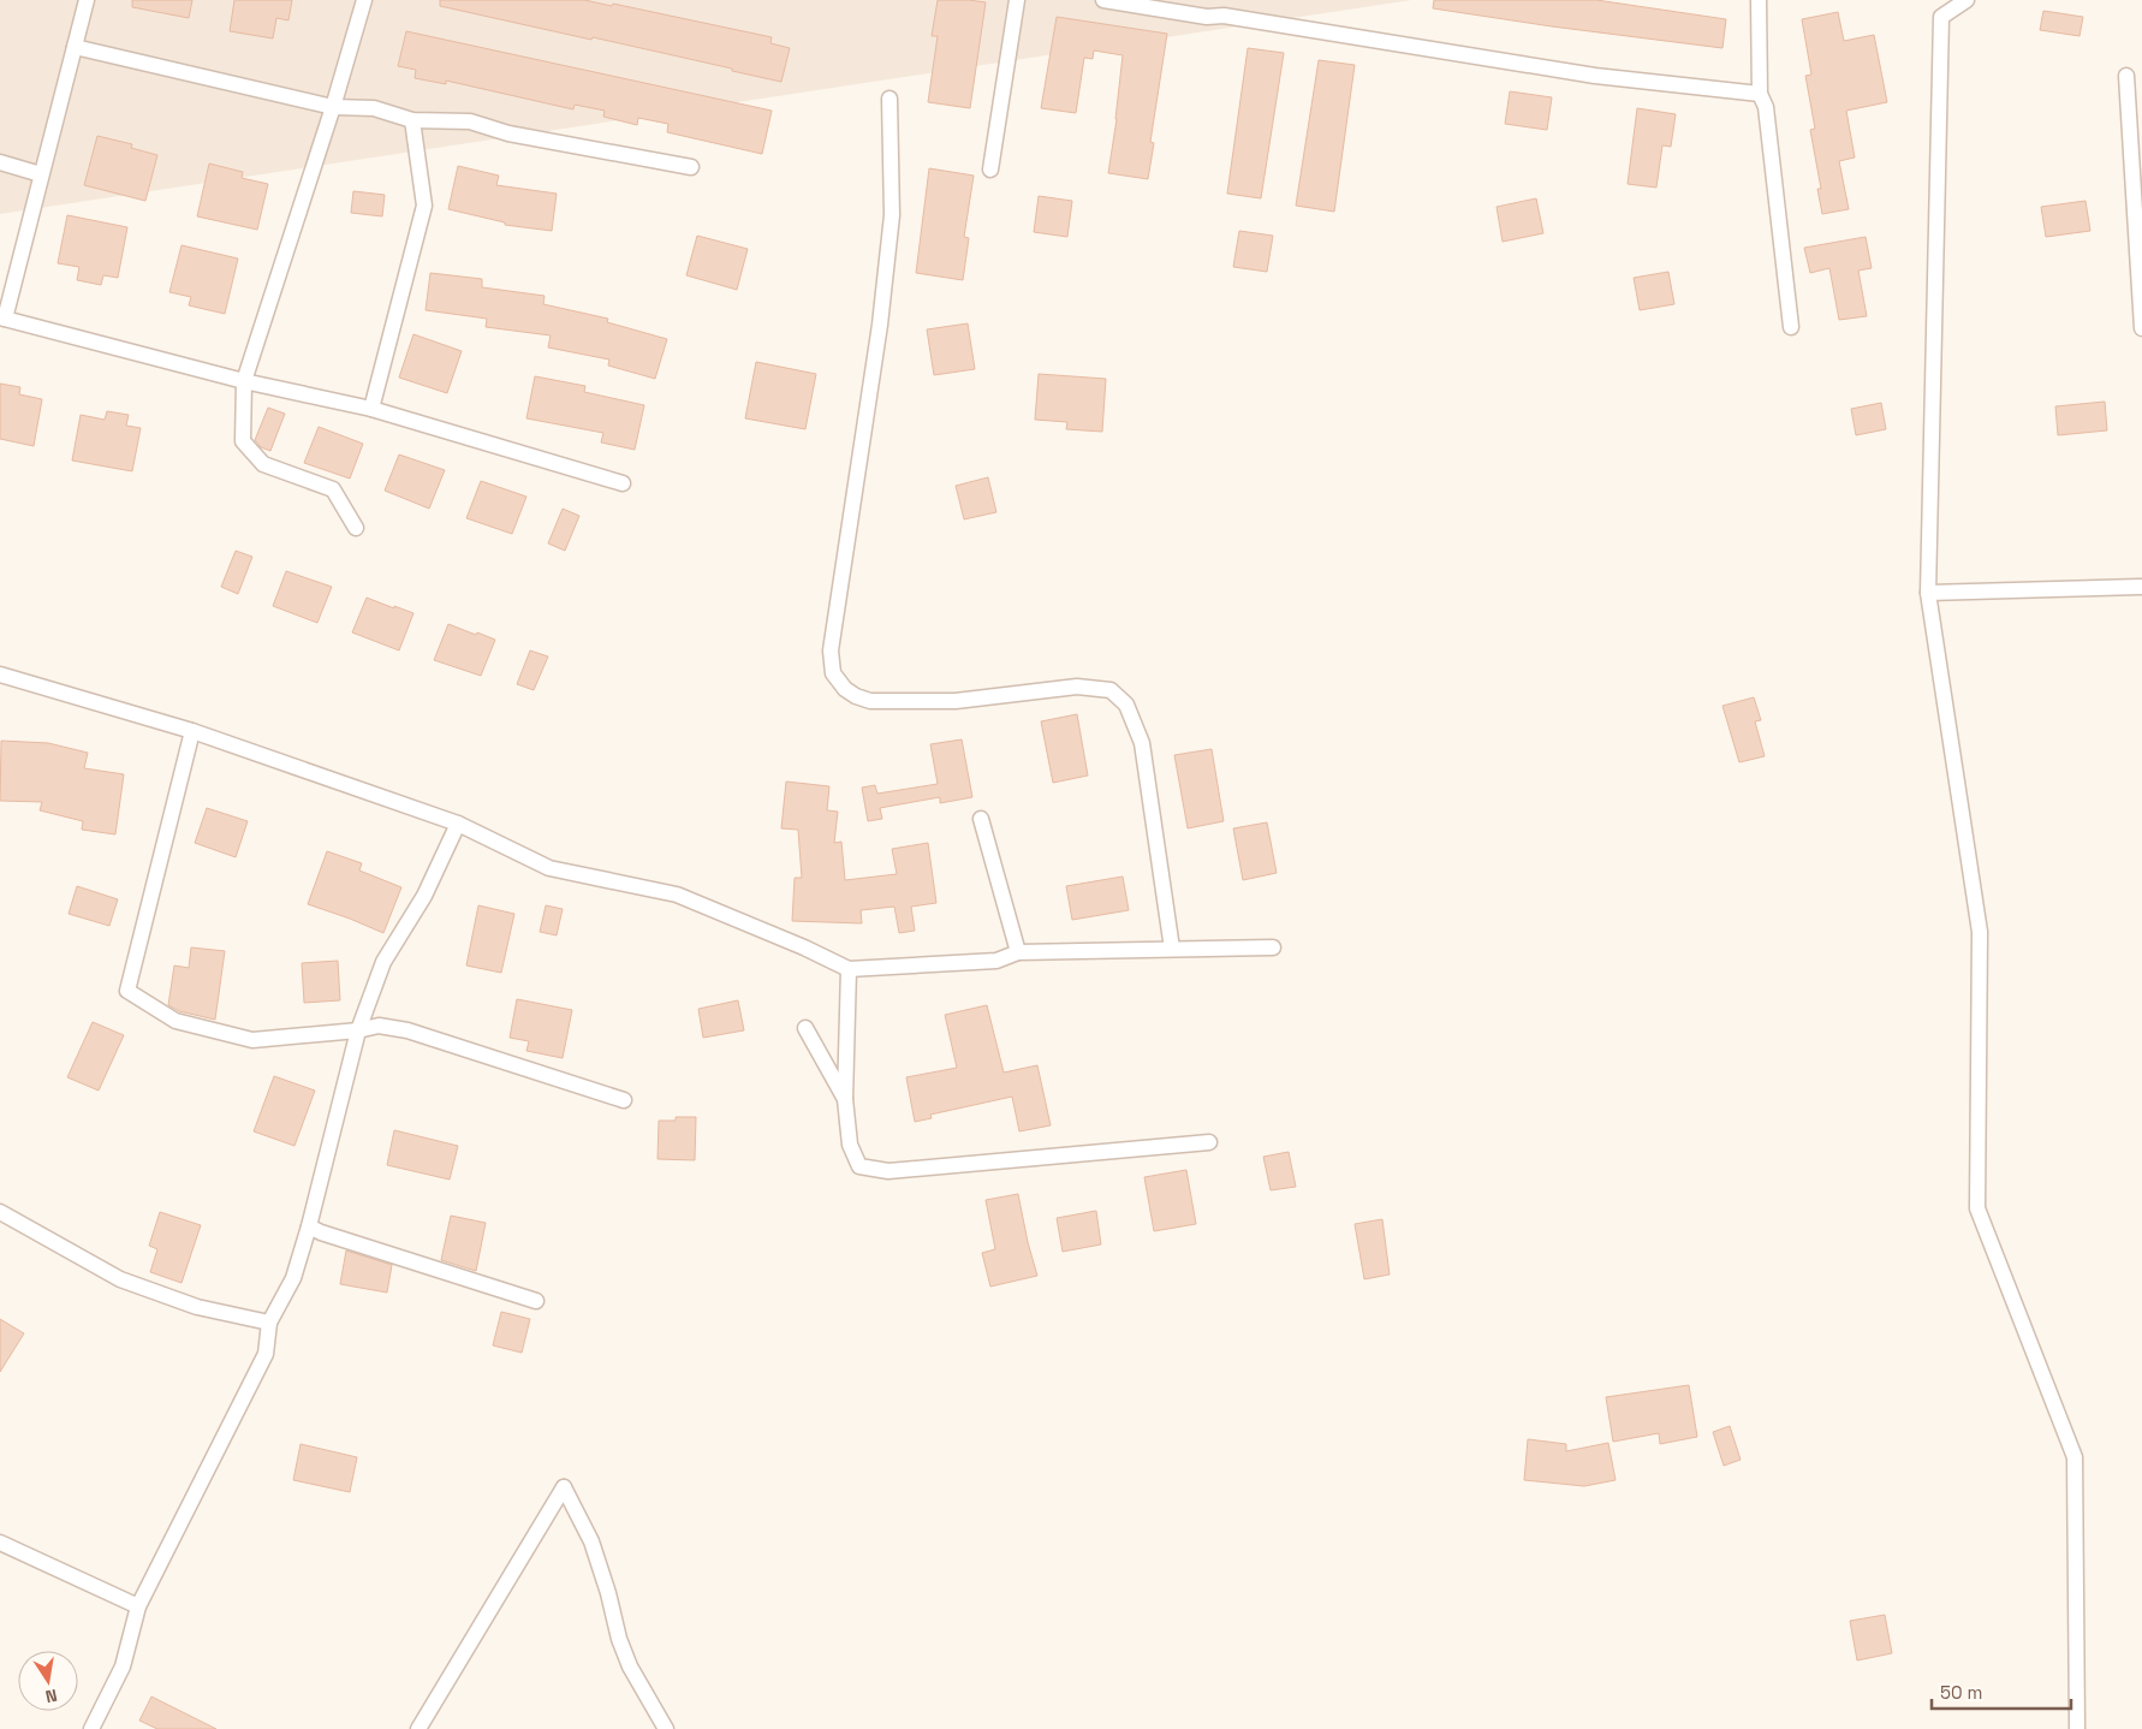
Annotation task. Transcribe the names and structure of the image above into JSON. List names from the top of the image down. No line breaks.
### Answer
{"scale_bar":"50 m","north":"bottom"}
